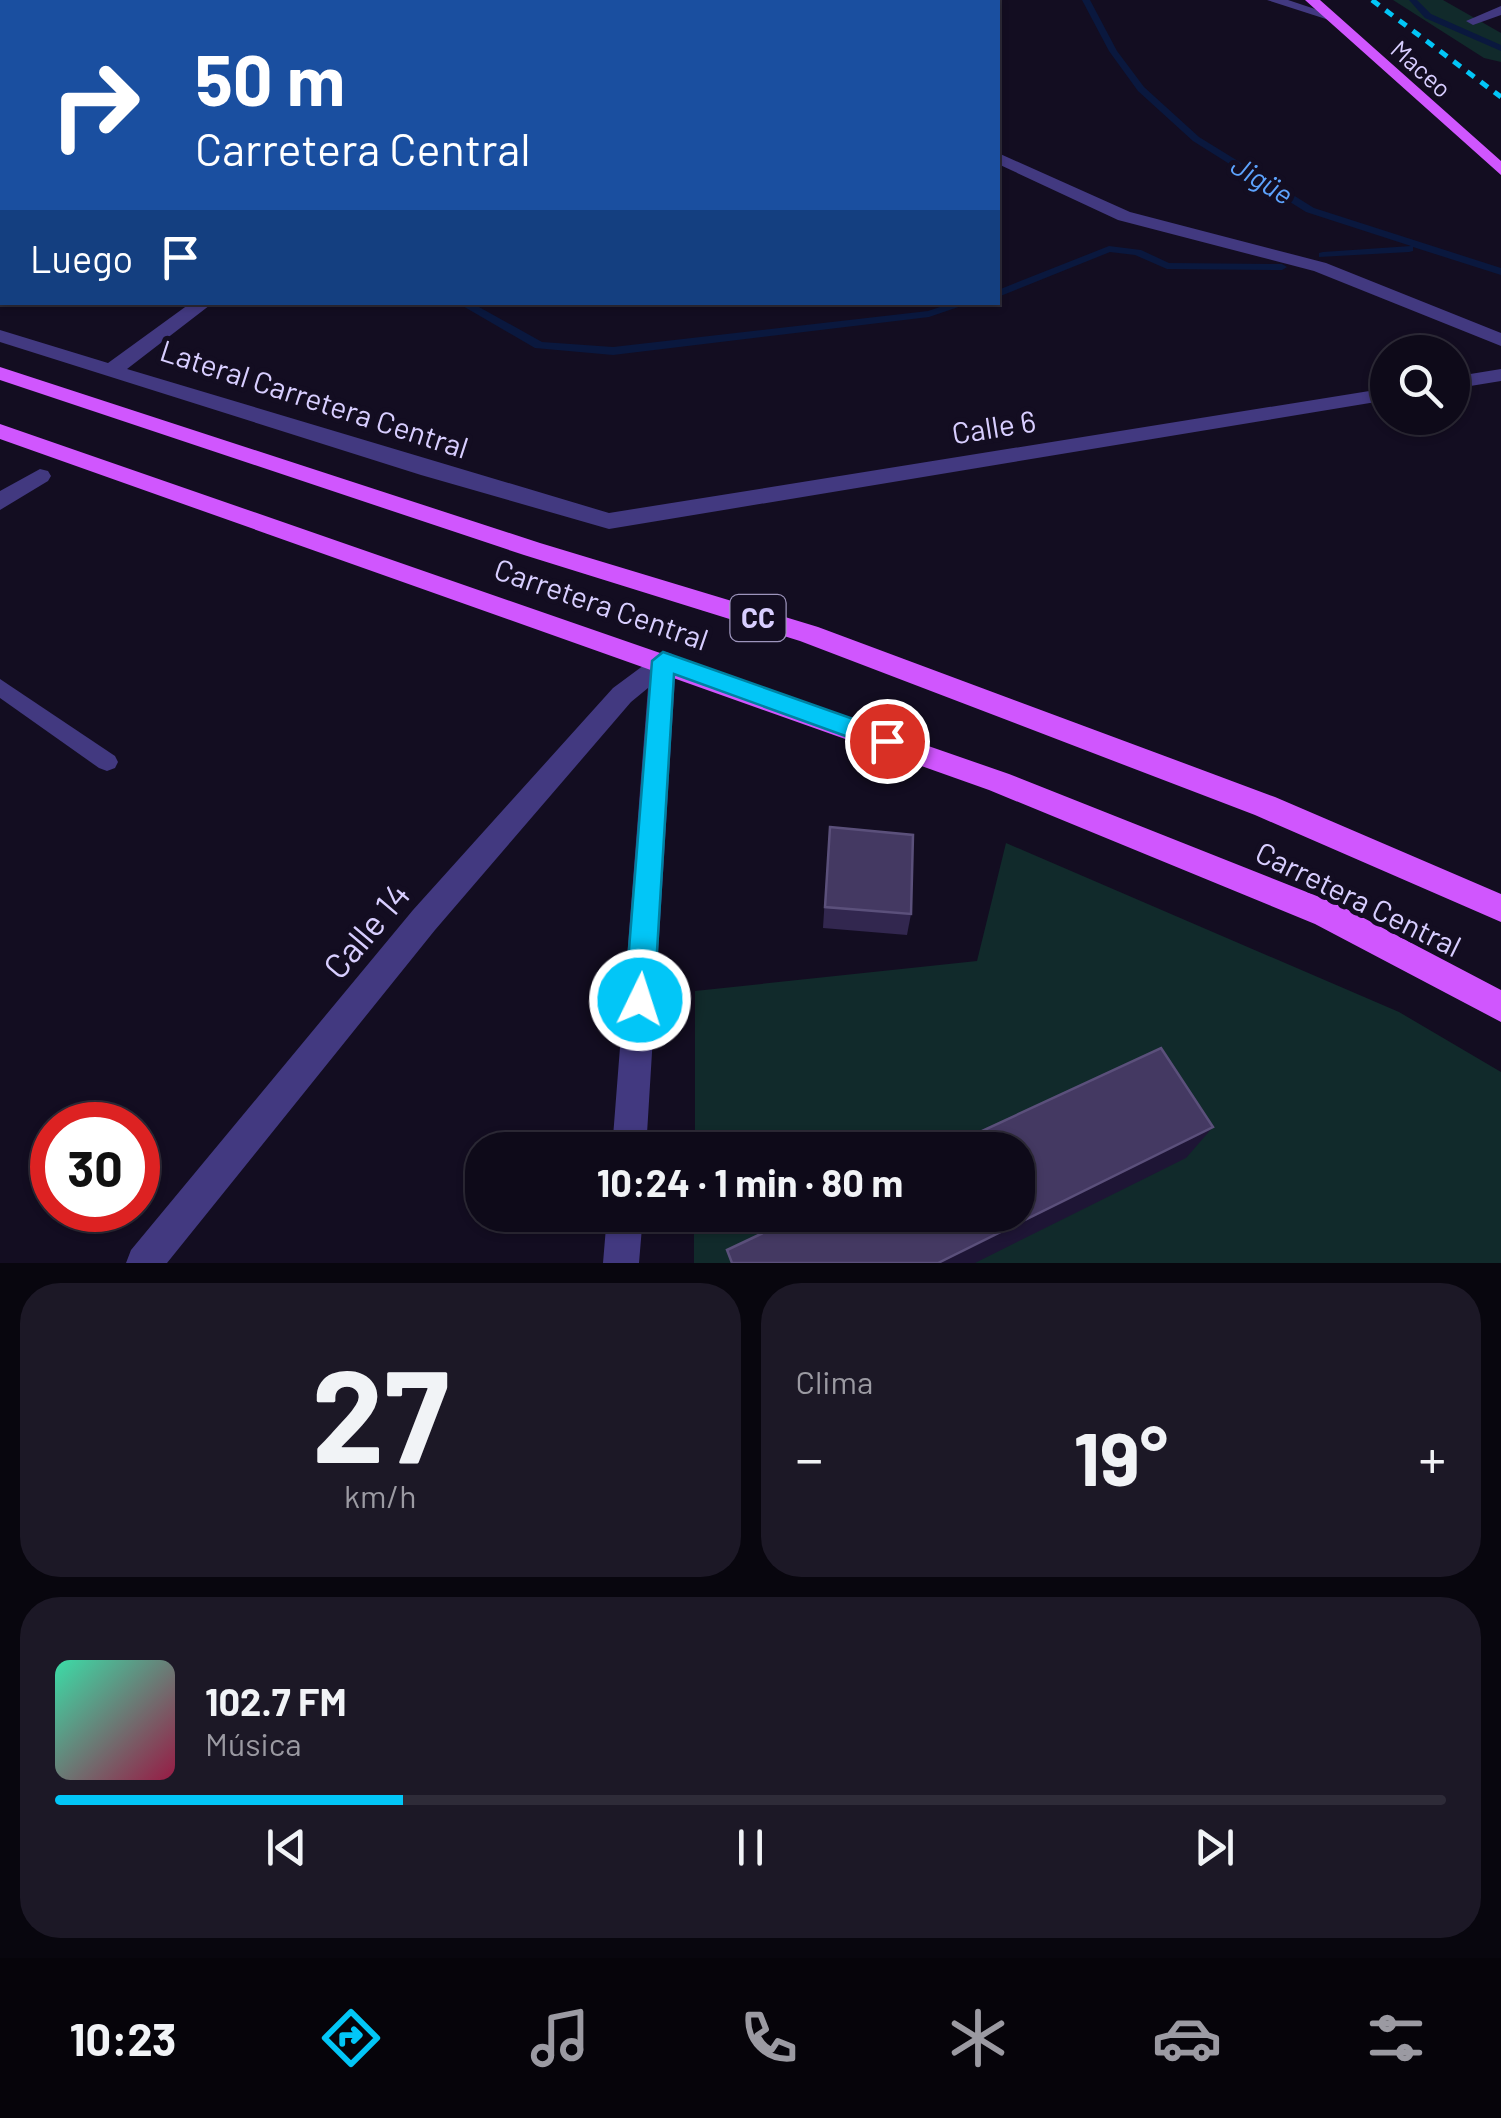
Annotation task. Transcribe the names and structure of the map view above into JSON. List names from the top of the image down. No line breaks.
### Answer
{"streets":{"main road":["Maceo","Carretera Central","CC"],"street":["Lateral Carretera Central","Calle 6","Calle 14"]},"crossings":[["Lateral Carretera Central","Calle 6"],["Carretera Central","Calle 14"]],"water":["Jigüe"],"page":{"turn":["50 m","Carretera Central"],"then":"Luego","limit":"30","trip":"10:24 · 1 min · 80 m","tile":[["27","km/h"],"Clima"],"heat":["−","19°","+"],"song":["102.7 FM","Música"],"tabs":"10:23"}}
